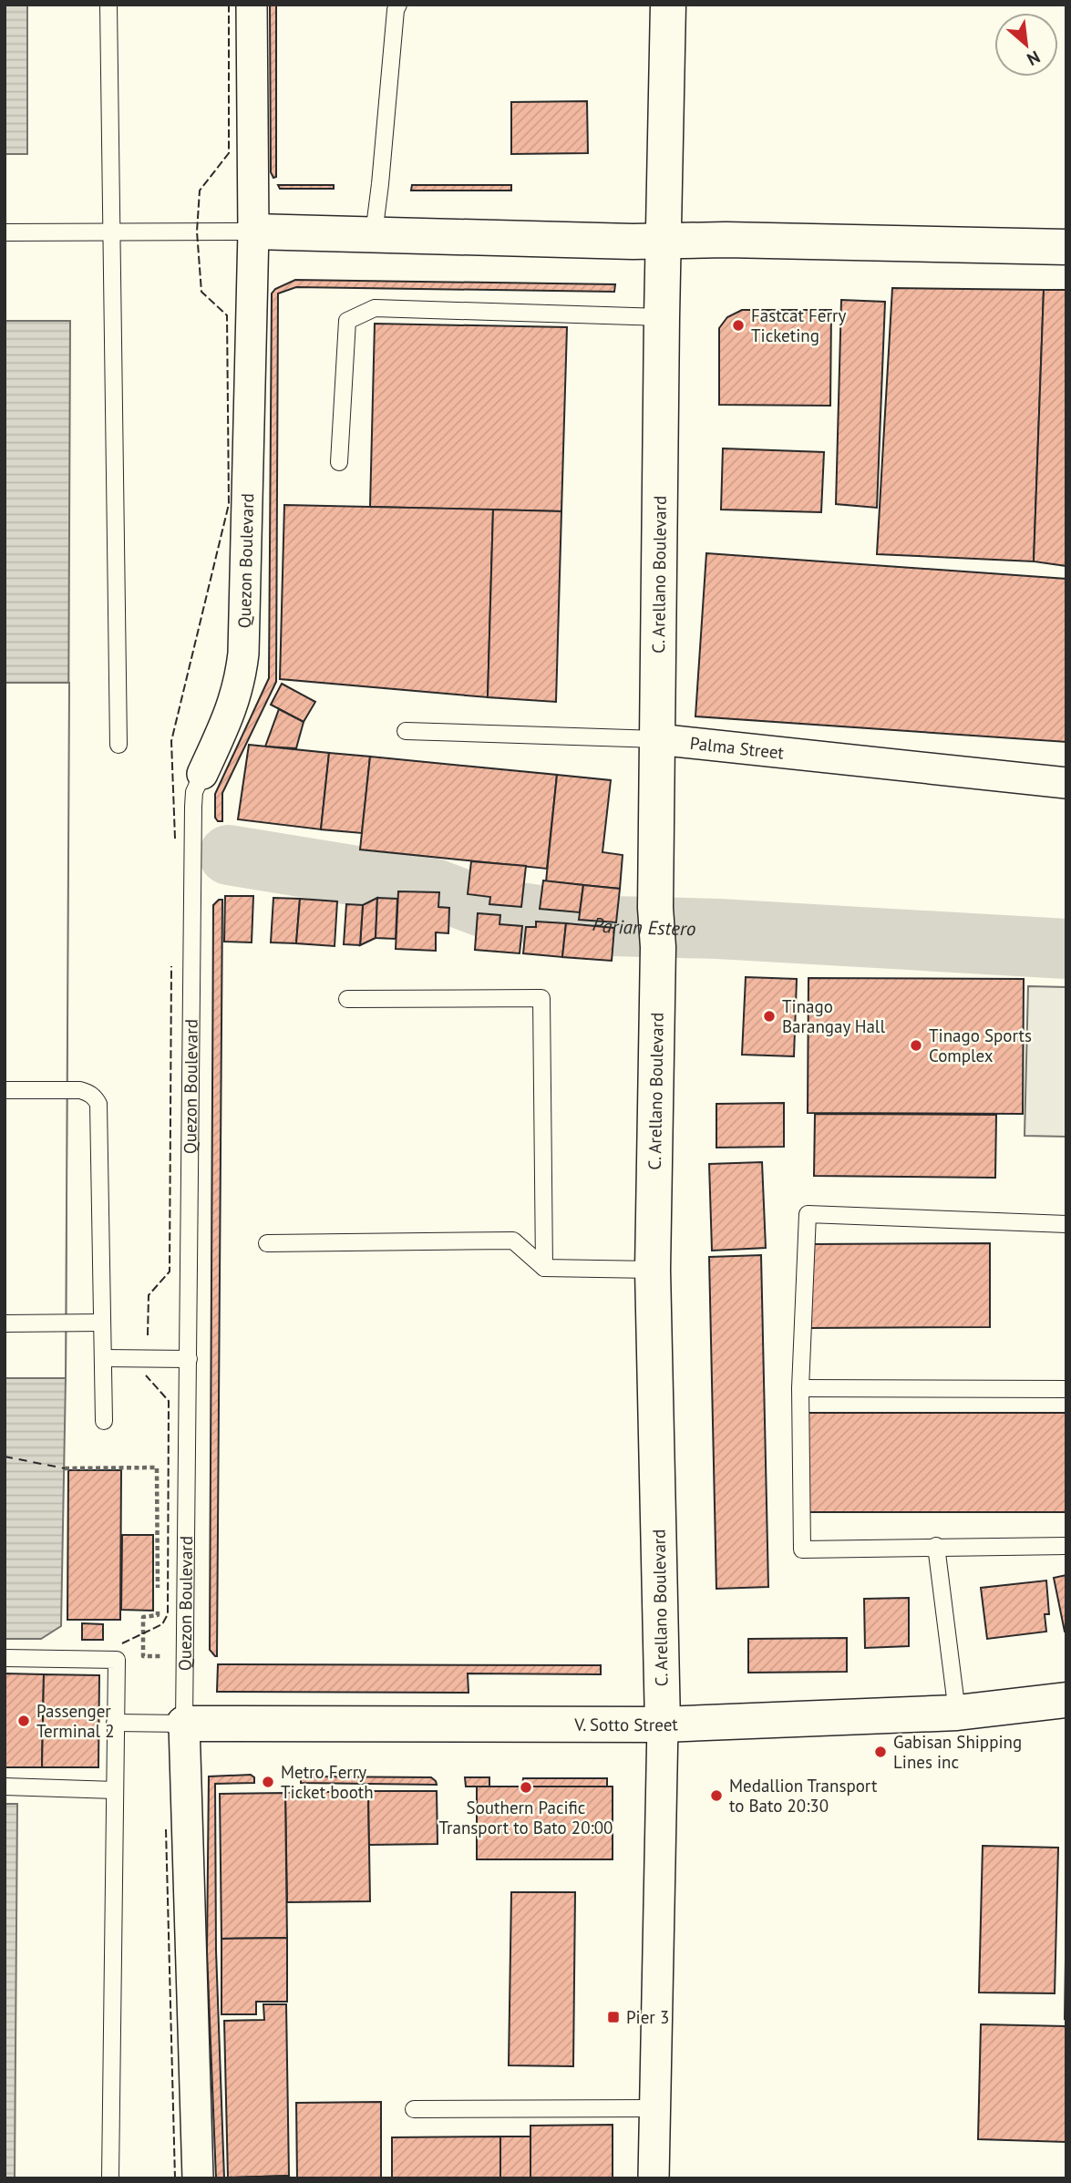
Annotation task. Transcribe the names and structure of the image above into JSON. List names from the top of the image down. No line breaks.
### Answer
{"streets":{"street":["Quezon Boulevard","C. Arellano Boulevard","Palma Street","V. Sotto Street"]},"crossings":[["Quezon Boulevard","V. Sotto Street"],["C. Arellano Boulevard","Palma Street"],["C. Arellano Boulevard","V. Sotto Street"]],"water":["Parian Estero"],"places":{"other":["Fastcat Ferry Ticketing","Tinago Barangay Hall","Tinago Sports Complex","Passenger Terminal 2","Gabisan Shipping Lines inc","Metro Ferry Ticket booth","Southern Pacific Transport to Bato 20:00","Medallion Transport to Bato 20:30"],"transit":["Pier 3"]},"north":"bottom right"}
